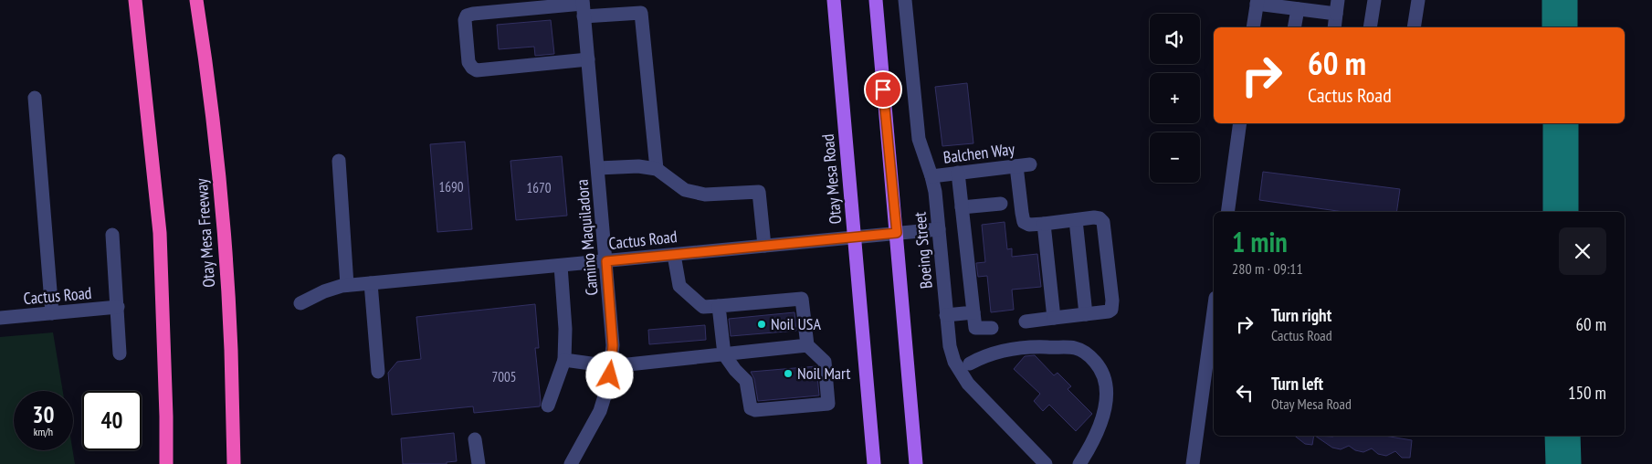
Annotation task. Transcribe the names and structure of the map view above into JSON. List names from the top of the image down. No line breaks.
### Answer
{"streets":{"highway":["Otay Mesa Freeway"],"main road":["Otay Mesa Road"],"street":["Balchen Way","Camino Maquiladora","Cactus Road","Boeing Street"]},"crossings":[["Balchen Way","Boeing Street"],["Otay Mesa Road","Cactus Road"],["Camino Maquiladora","Cactus Road"],["Cactus Road","Boeing Street"]],"places":["Noil USA","Noil Mart"],"house_numbers":["1690","1670","7005"],"page":{"map_buttons":["+","−"],"turn":["60 m","Cactus Road"],"heading":["1 min","280 m · 09:11"],"list":[{"name":"Turn right","note":"Cactus Road","value":"60 m"},{"name":"Turn left","note":"Otay Mesa Road","value":"150 m"}],"speed":"30 km/h","limit":"40"}}
